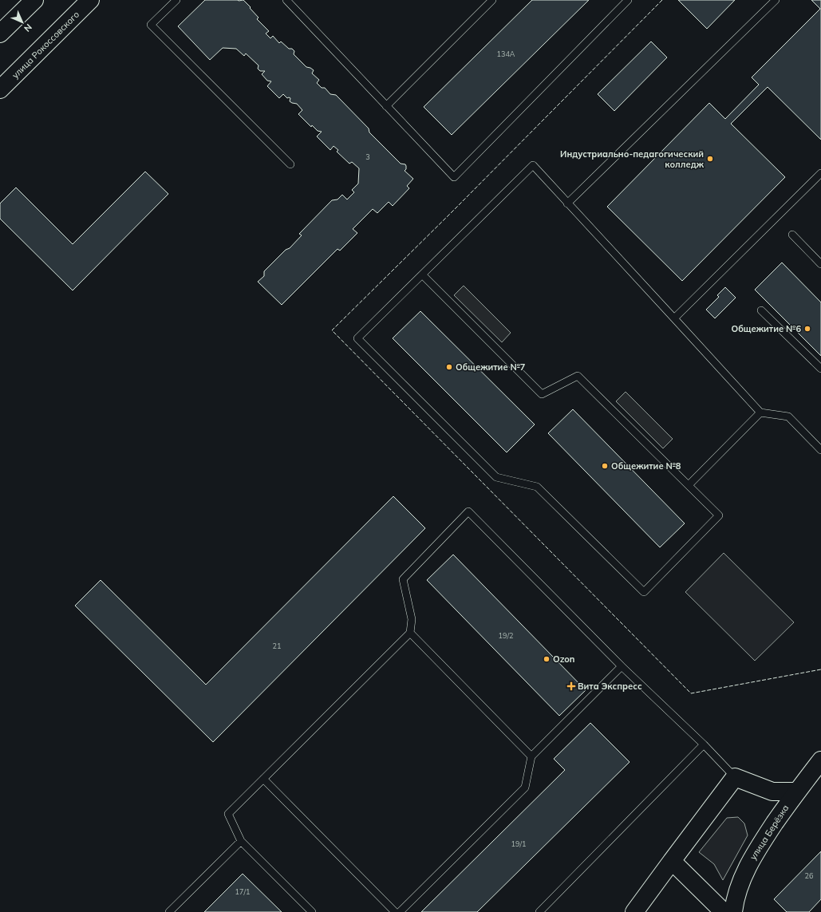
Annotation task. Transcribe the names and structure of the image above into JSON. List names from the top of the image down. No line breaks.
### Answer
{"streets":{"main road":["улица Рокоссовского","улица Берёзка"]},"places":{"other":["Индустриально-педагогический колледж","Общежитие №6","Общежитие №7","Общежитие №8","Ozon"],"health":["Вита Экспресс"]},"house_numbers":["134А","3","19/2","21","19/1","26","17/1"],"north":"bottom right"}
